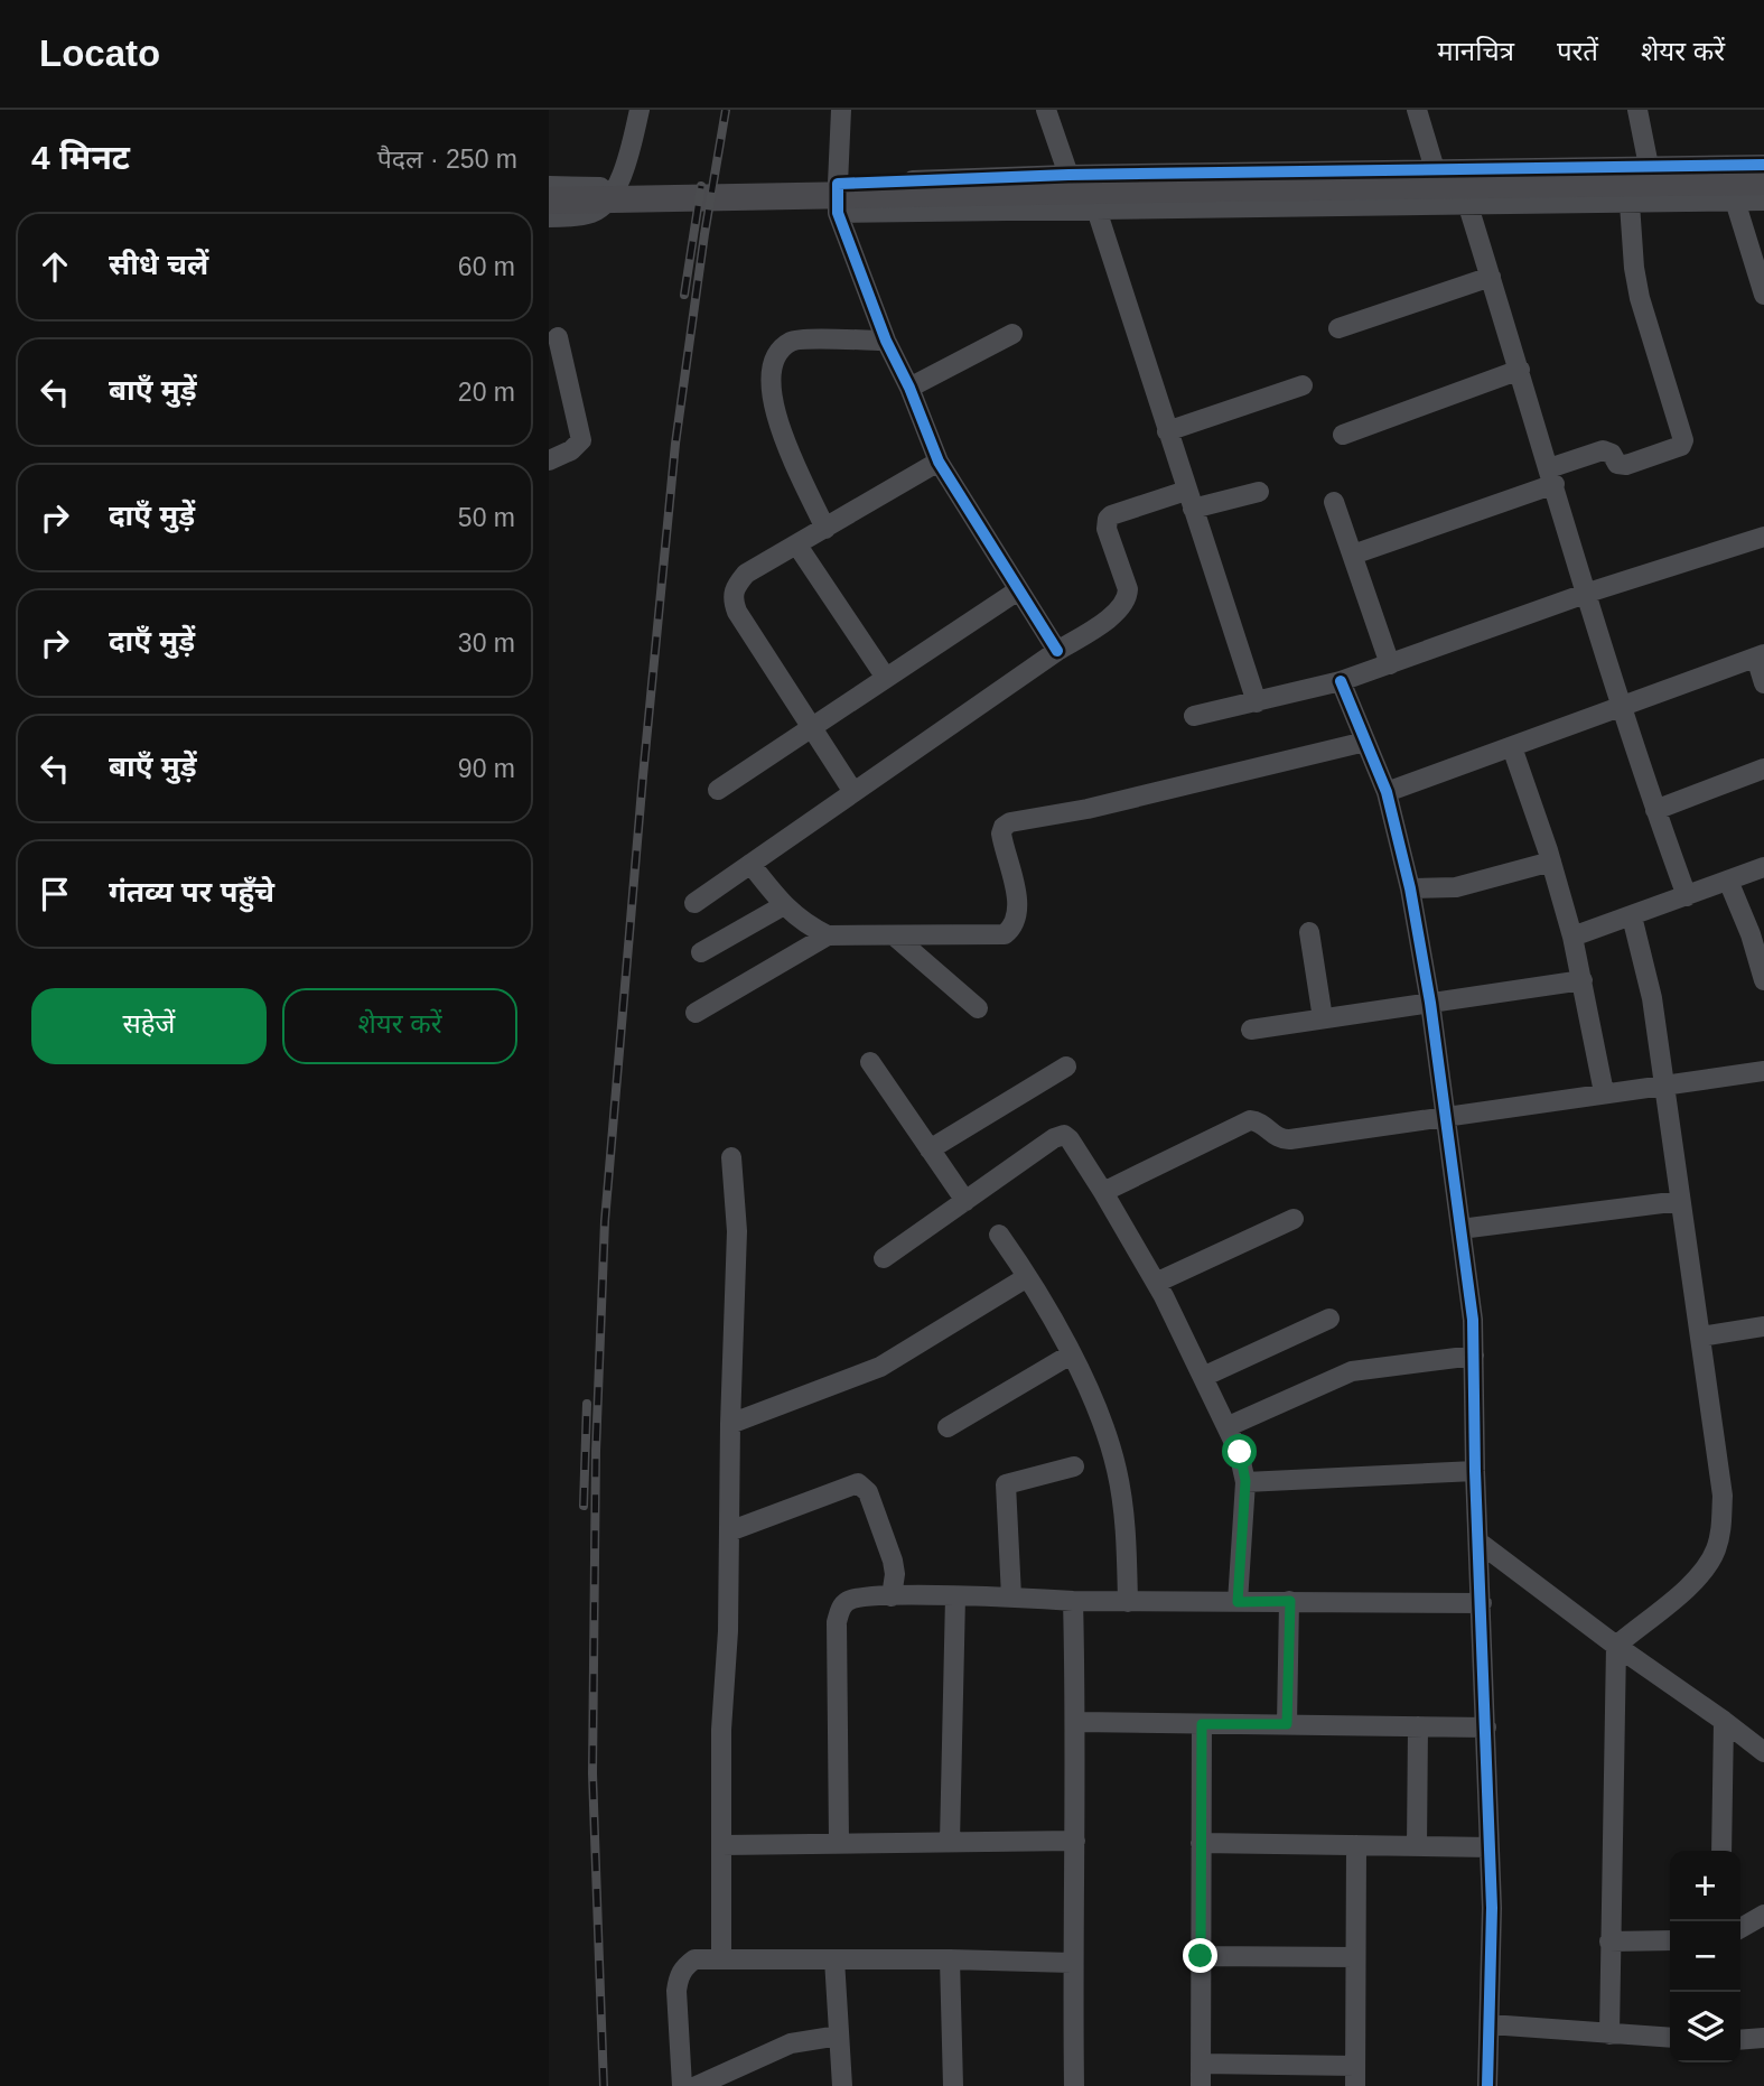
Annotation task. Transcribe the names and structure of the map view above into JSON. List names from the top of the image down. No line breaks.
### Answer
{"page":{"header":"Locato","nav":["मानचित्र","परतें","शेयर करें"],"heading":["4 मिनट","पैदल · 250 m"],"list":[["सीधे चलें","60 m"],["बाएँ मुड़ें","20 m"],["दाएँ मुड़ें","50 m"],["दाएँ मुड़ें","30 m"],["बाएँ मुड़ें","90 m"],"गंतव्य पर पहुँचे"],"buttons":["सहेजें","शेयर करें"],"map_buttons":["+","−"]}}
